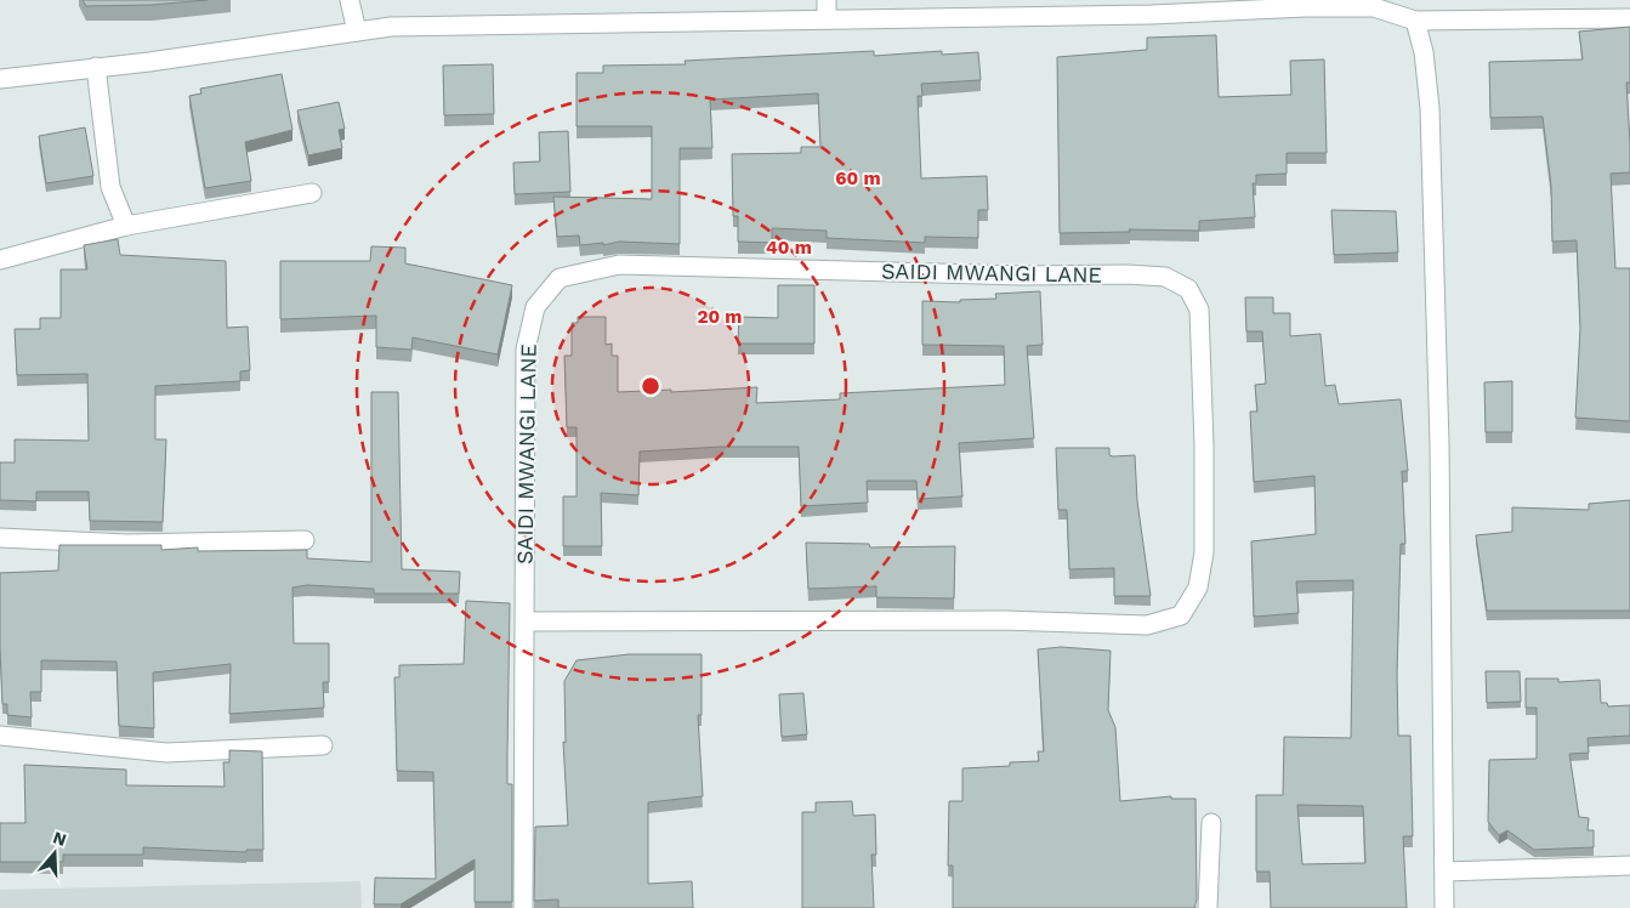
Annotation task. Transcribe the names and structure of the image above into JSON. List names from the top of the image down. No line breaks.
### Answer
{"streets":{"street":["SAIDI MWANGI LANE"]},"north":"top","rings":["60 m","40 m","20 m"]}
